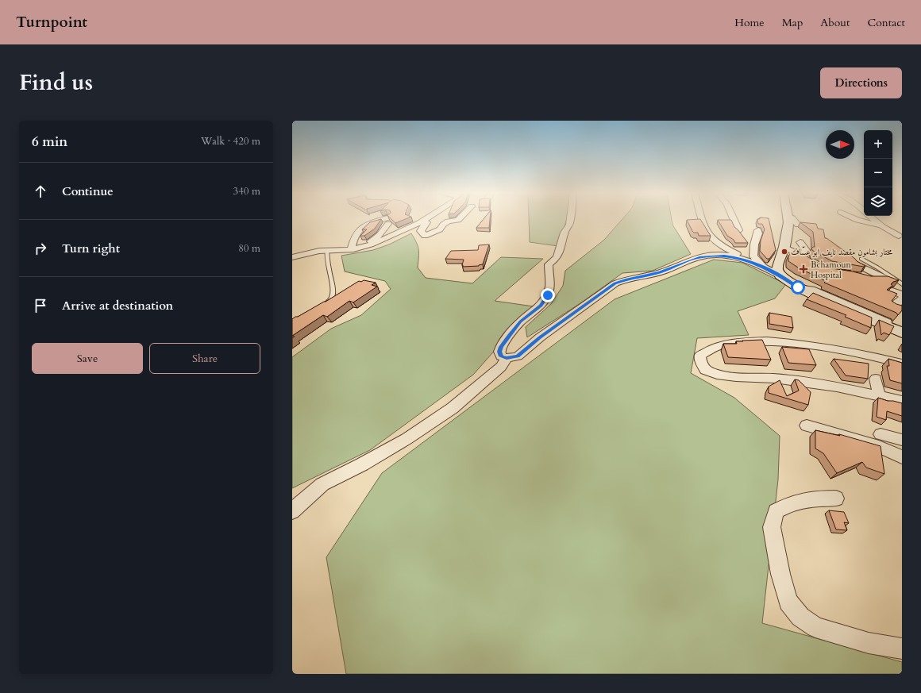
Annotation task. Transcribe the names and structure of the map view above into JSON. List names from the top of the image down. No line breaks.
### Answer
{"places":{"other":["مختار بشامون مقصد نايف ابو عسّاف"],"health":["Bchamoun Hospital"]},"north":"right","page":{"header":"Turnpoint","nav":["Home","Map","About","Contact"],"title":"Find us","buttons":["Directions",["Save","Share"]],"heading":["6 min","Walk · 420 m"],"map_buttons":["+","−"],"list":[["Continue","340 m"],["Turn right","80 m"],"Arrive at destination"]}}
